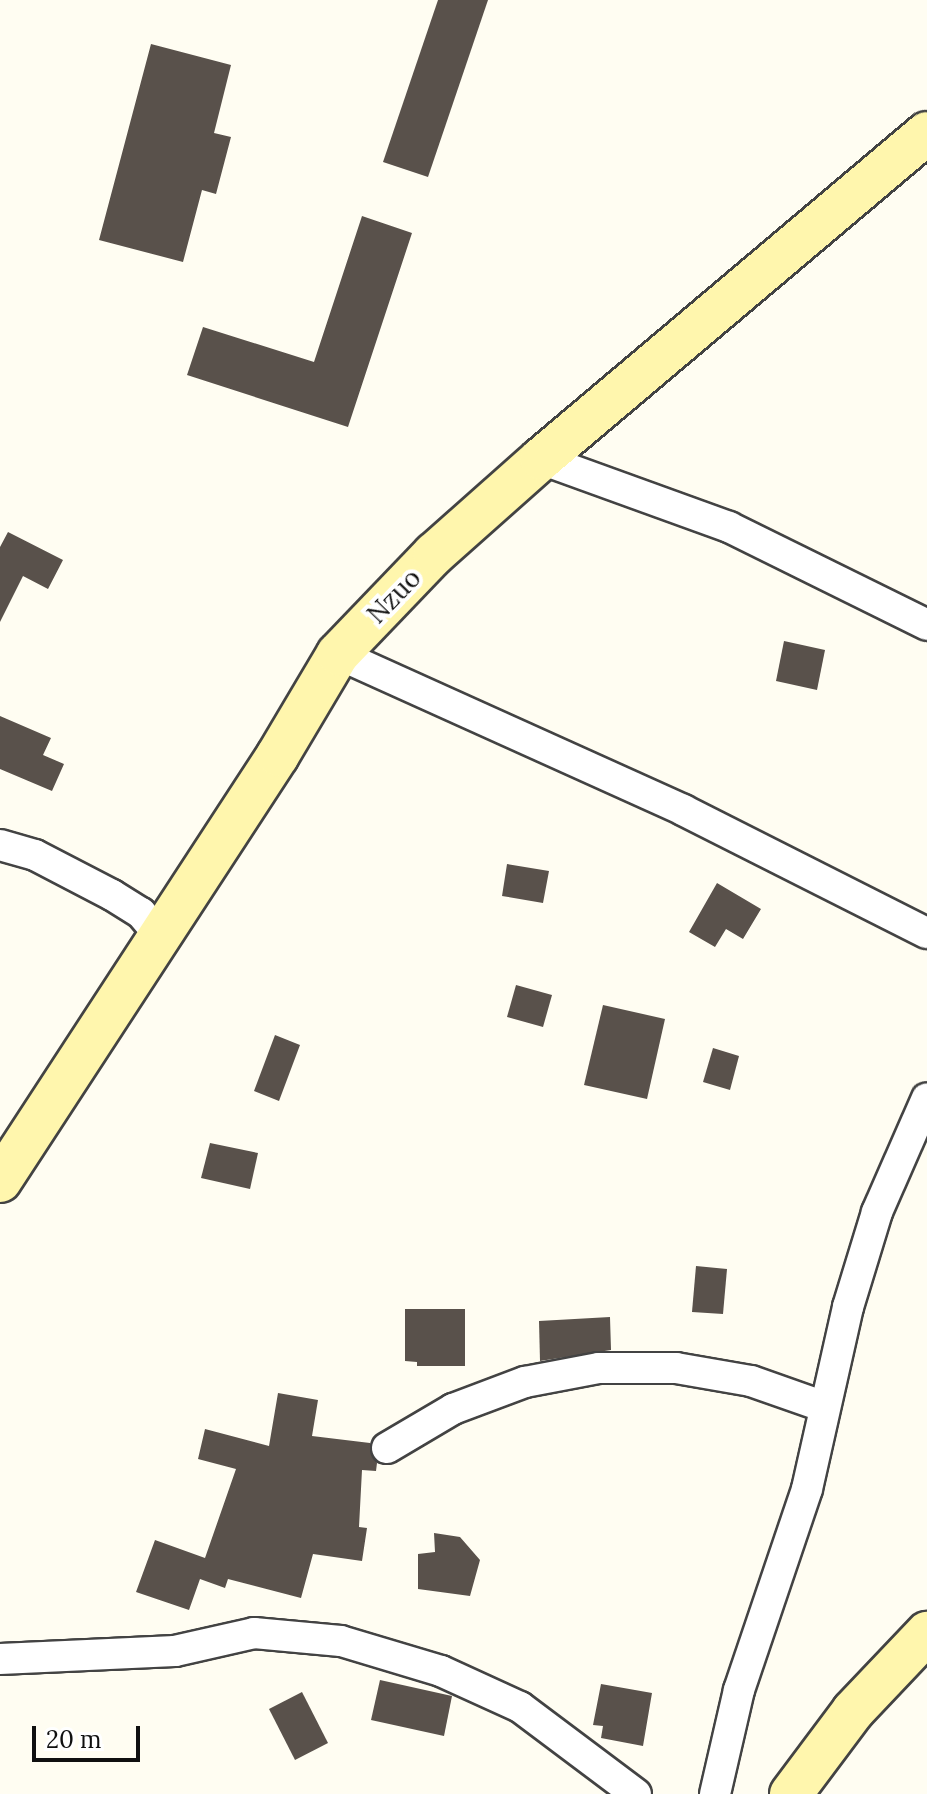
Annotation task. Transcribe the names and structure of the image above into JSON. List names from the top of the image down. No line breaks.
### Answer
{"streets":{"street":["Nzuo"]},"scale_bar":"20 m"}
